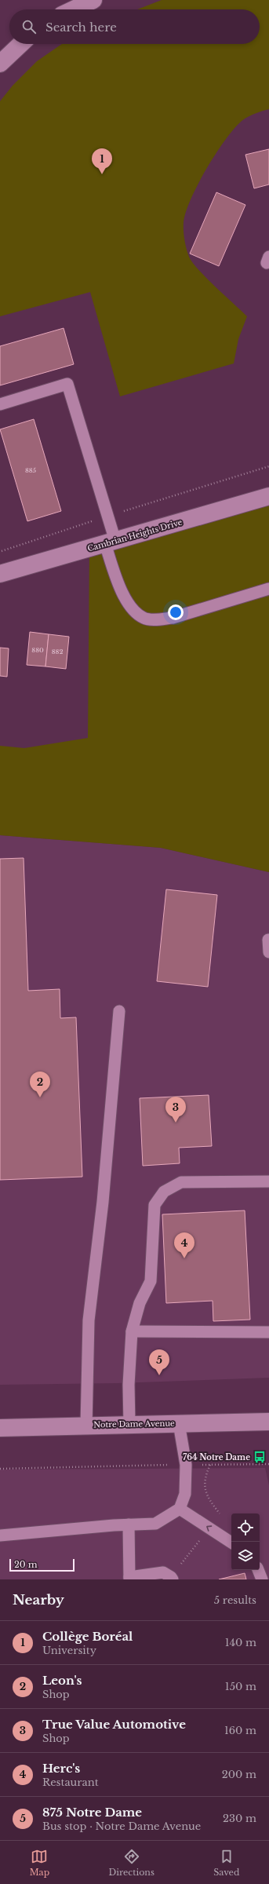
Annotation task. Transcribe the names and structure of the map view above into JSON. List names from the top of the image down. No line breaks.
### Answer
{"streets":{"street":["Cambrian Heights Drive","Notre Dame Avenue"]},"places":{"bus stop":["764 Notre Dame"]},"house_numbers":["885","880","882"],"scale_bar":"20 m","page":{"search":"Search here","pins":["1","2","3","4","5"],"scale":"20 m","heading":["Nearby","5 results"],"list":[{"mark":"1","name":"Collège Boréal","note":"University","value":"140 m"},{"mark":"2","name":"Leon's","note":"Shop","value":"150 m"},{"mark":"3","name":"True Value Automotive","note":"Shop","value":"160 m"},{"mark":"4","name":"Herc's","note":"Restaurant","value":"200 m"},{"mark":"5","name":"875 Notre Dame","note":"Bus stop · Notre Dame Avenue","value":"230 m"}],"nav":["Map","Directions","Saved"]}}
